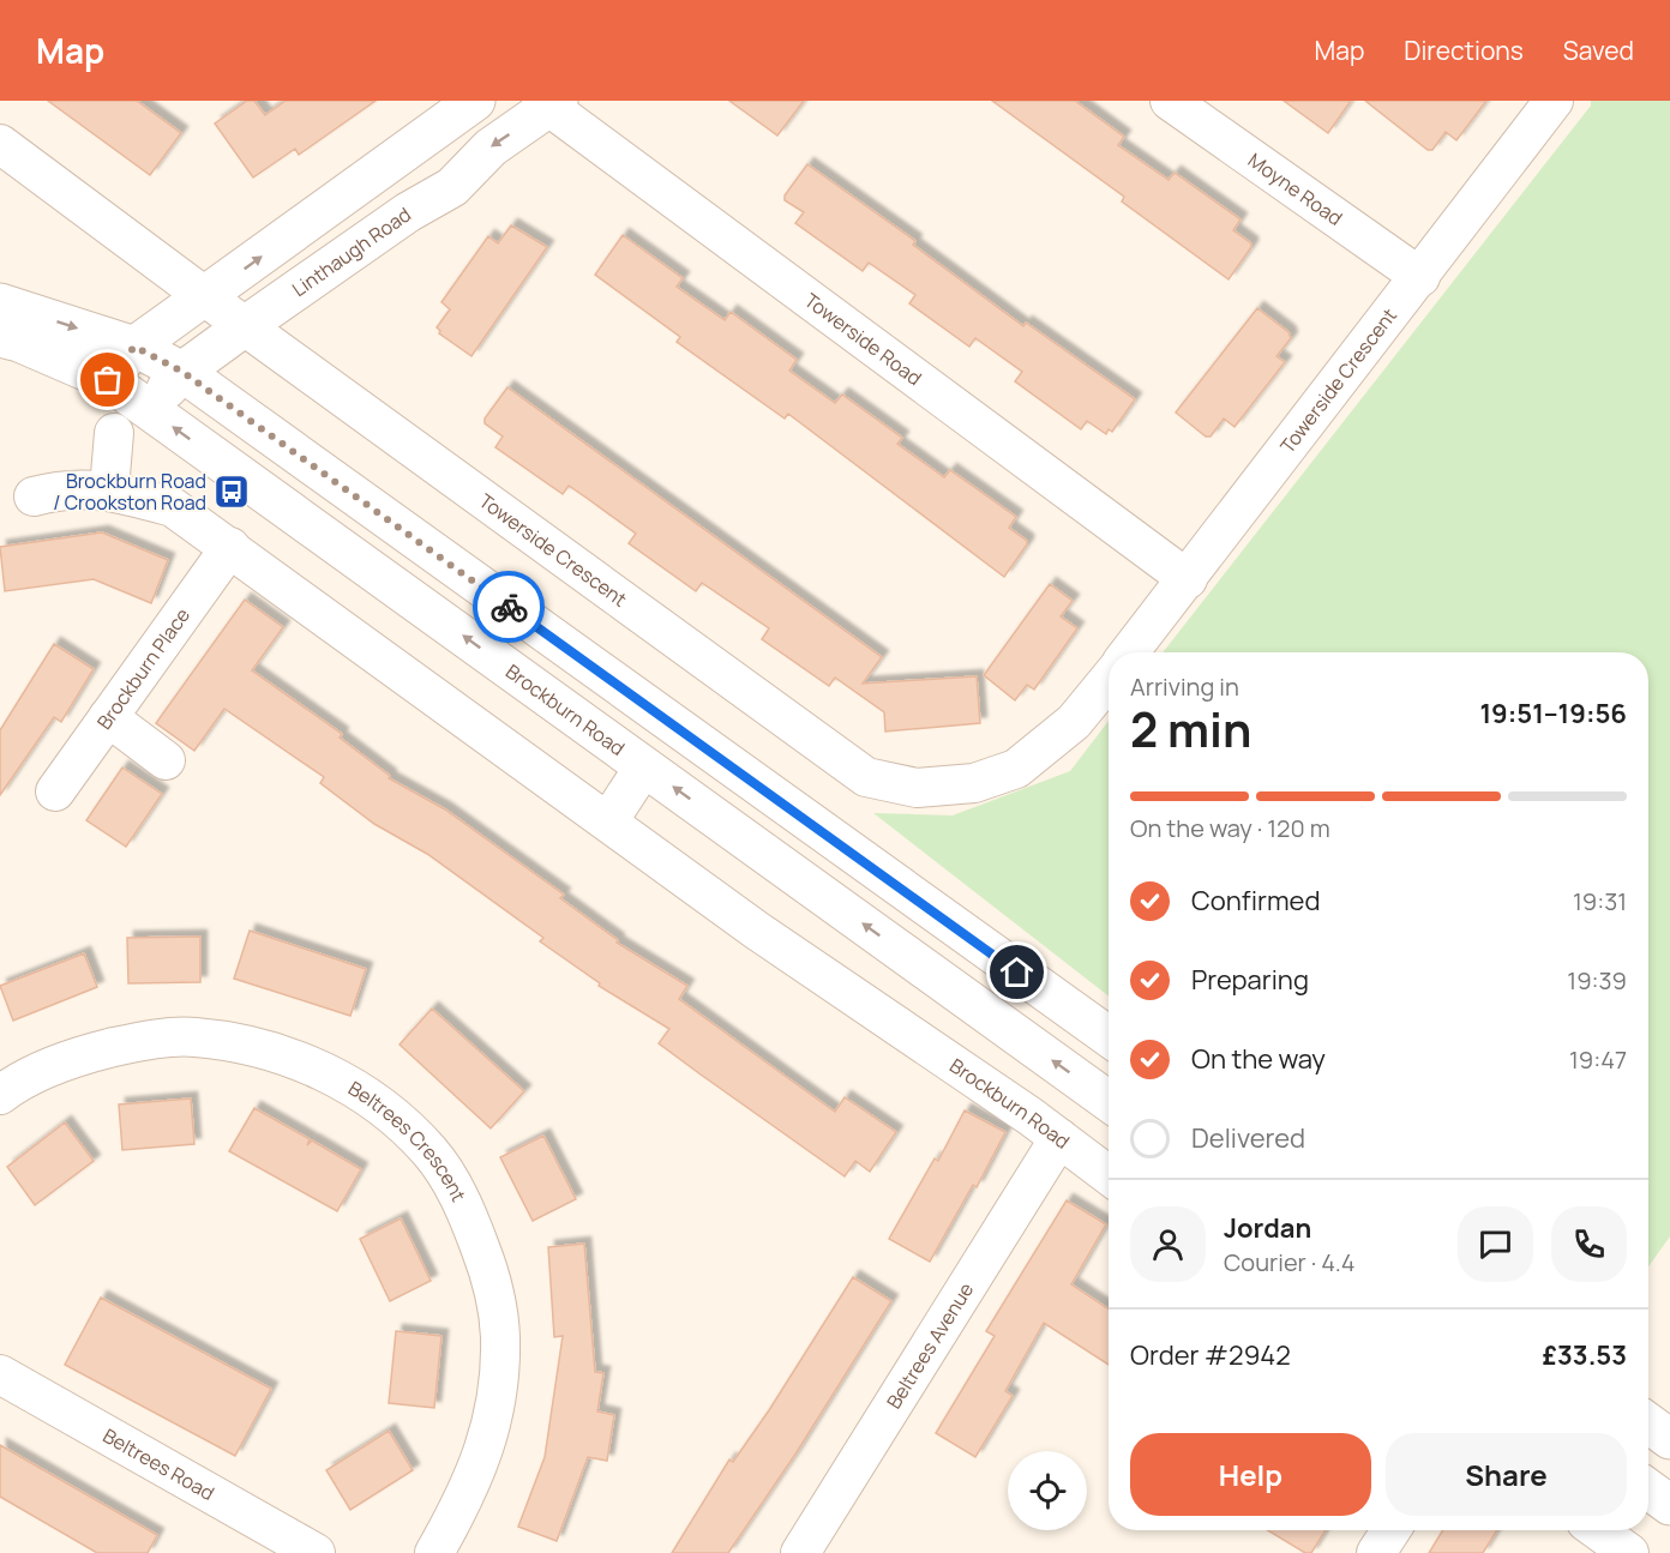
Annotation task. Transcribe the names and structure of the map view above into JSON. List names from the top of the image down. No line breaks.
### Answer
{"streets":{"street":["Moyne Road","Linthaugh Road","Towerside Road","Towerside Crescent","Brockburn Place","Brockburn Road","Beltrees Crescent","Beltrees Avenue","Beltrees Road"]},"crossings":[["Moyne Road","Towerside Crescent"],["Linthaugh Road","Towerside Road"],["Linthaugh Road","Towerside Crescent"],["Linthaugh Road","Brockburn Road"],["Towerside Road","Towerside Crescent"],["Brockburn Place","Brockburn Road"],["Brockburn Road","Beltrees Avenue"]],"places":{"bus stop":["Brockburn Road / Crookston Road"]},"page":{"header":"Map","nav":["Map","Directions","Saved"],"heading":["2 min","Arriving in","19:51–19:56"],"panel":["Jordan","Courier · 4.4","Order #2942","£33.53"],"bar":"On the way · 120 m","list":[["Confirmed","19:31"],["Preparing","19:39"],["On the way","19:47"],"Delivered"],"buttons":["Help","Share"]}}
